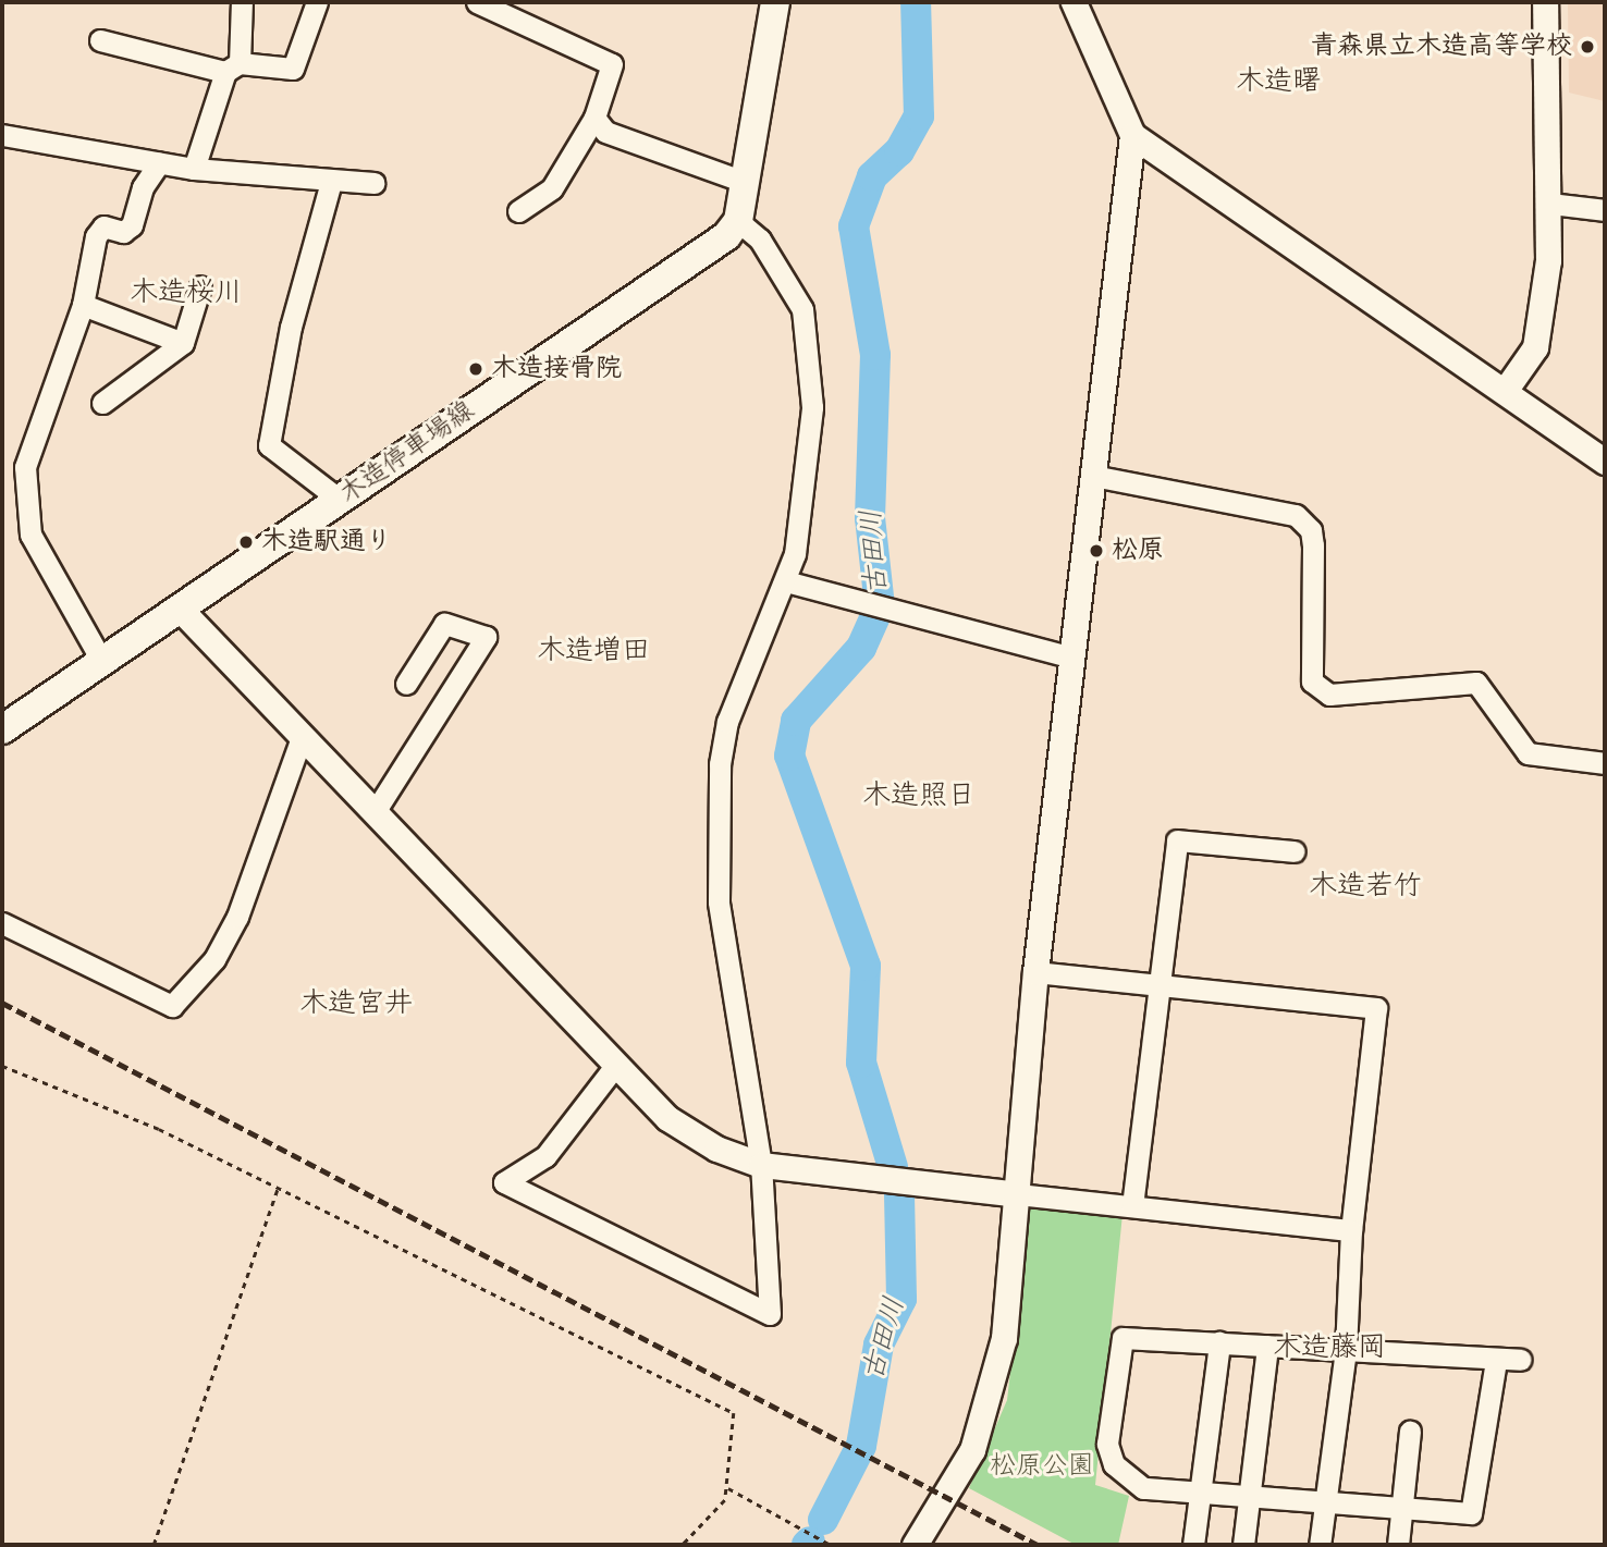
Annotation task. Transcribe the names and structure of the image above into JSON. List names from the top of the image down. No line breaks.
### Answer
{"streets":{"main road":["木造停車場線"]},"districts":["木造曙","木造桜川","木造増田","木造照日","木造若竹","木造宮井","木造藤岡"],"water":["古田川"],"parks":["松原公園"],"places":["青森県立木造高等学校","木造接骨院","木造駅通り","松原"]}
